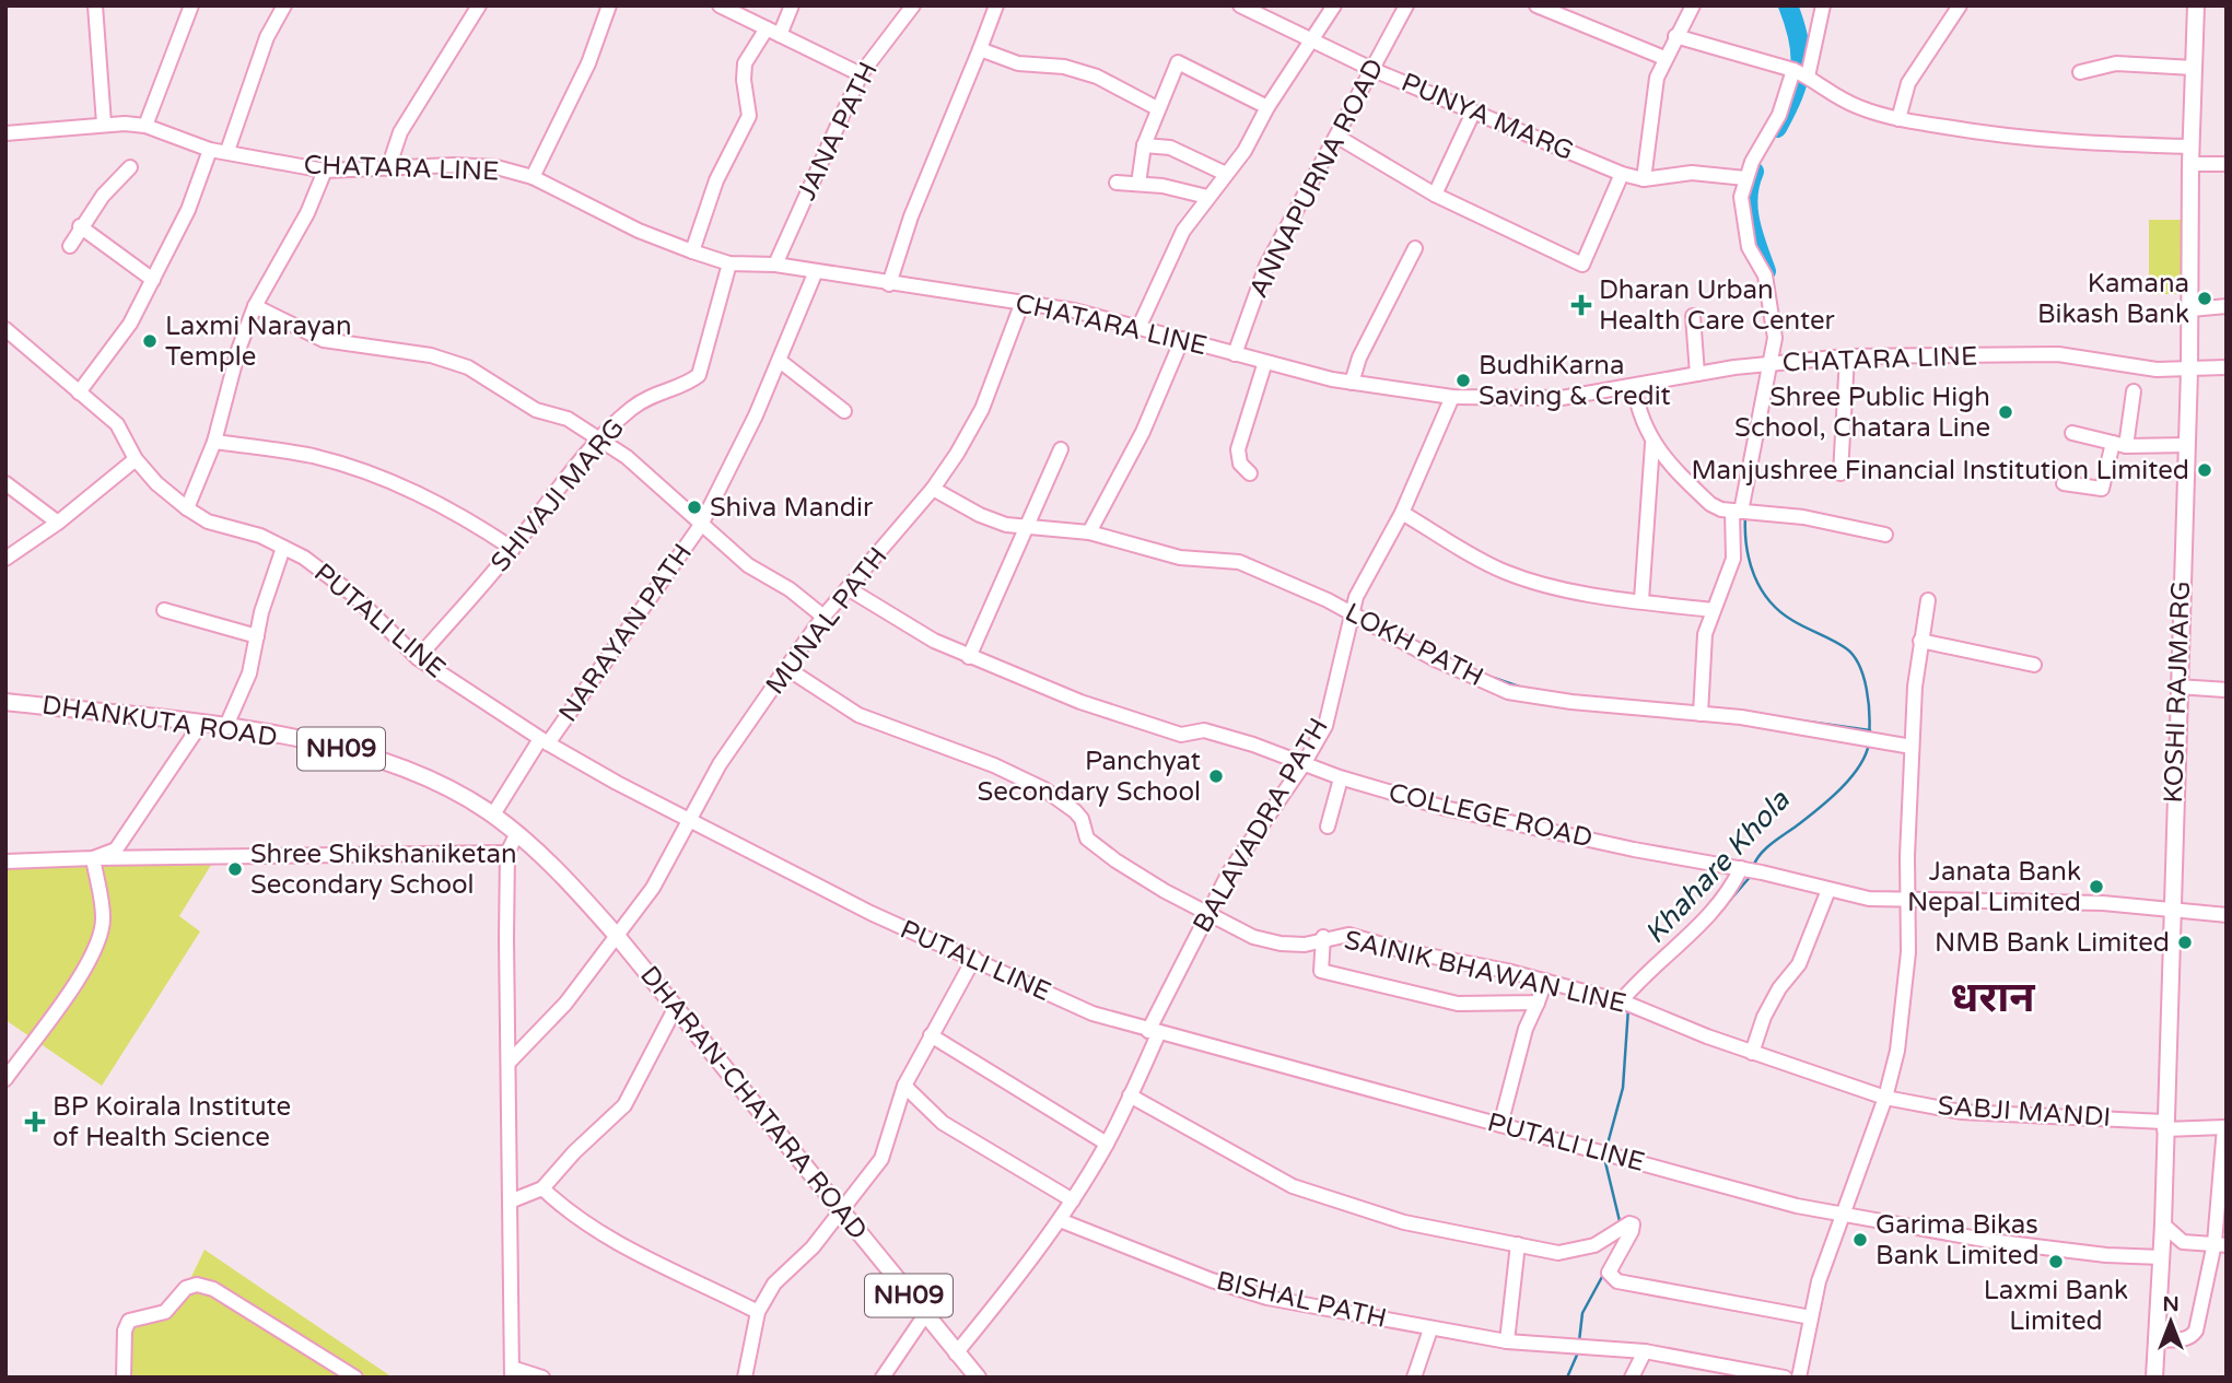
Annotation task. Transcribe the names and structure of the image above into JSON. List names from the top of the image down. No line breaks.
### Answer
{"streets":{"main road":["KOSHI RAJMARG","DHANKUTA ROAD","NH09","DHARAN-CHATARA ROAD"],"street":["PUNYA MARG","JANA PATH","CHATARA LINE","ANNAPURNA ROAD","SHIVAJI MARG","PUTALI LINE","MUNAL PATH","NARAYAN PATH","LOKH PATH","COLLEGE ROAD","BALAVADRA PATH","SAINIK BHAWAN LINE","SABJI MANDI","BISHAL PATH"]},"crossings":[["PUNYA MARG","ANNAPURNA ROAD"],["JANA PATH","CHATARA LINE"],["CHATARA LINE","ANNAPURNA ROAD"],["CHATARA LINE","SHIVAJI MARG"],["CHATARA LINE","MUNAL PATH"],["CHATARA LINE","NARAYAN PATH"],["CHATARA LINE","KOSHI RAJMARG"],["CHATARA LINE","BALAVADRA PATH"],["SHIVAJI MARG","PUTALI LINE"],["PUTALI LINE","MUNAL PATH"],["PUTALI LINE","NARAYAN PATH"],["PUTALI LINE","KOSHI RAJMARG"],["PUTALI LINE","BALAVADRA PATH"],["MUNAL PATH","LOKH PATH"],["MUNAL PATH","DHANKUTA ROAD"],["MUNAL PATH","COLLEGE ROAD"],["MUNAL PATH","SAINIK BHAWAN LINE"],["MUNAL PATH","DHARAN-CHATARA ROAD"],["NARAYAN PATH","DHANKUTA ROAD"],["LOKH PATH","BALAVADRA PATH"],["KOSHI RAJMARG","COLLEGE ROAD"],["KOSHI RAJMARG","SABJI MANDI"],["DHANKUTA ROAD","DHARAN-CHATARA ROAD"],["COLLEGE ROAD","BALAVADRA PATH"],["BALAVADRA PATH","SAINIK BHAWAN LINE"],["BALAVADRA PATH","DHARAN-CHATARA ROAD"],["BALAVADRA PATH","BISHAL PATH"],["SAINIK BHAWAN LINE","SABJI MANDI"]],"districts":["धरान"],"water":["Khahare Khola"],"places":{"other":["Kamana Bikash Bank","Laxmi Narayan Temple","BudhiKarna Saving & Credit","Shree Public High School, Chatara Line","Manjushree Financial Institution Limited","Shiva Mandir","Panchyat Secondary School","Shree Shikshaniketan Secondary School","Janata Bank Nepal Limited","NMB Bank Limited","Garima Bikas Bank Limited","Laxmi Bank Limited"],"health":["Dharan Urban Health Care Center","BP Koirala Institute of Health Science"]},"north":"top"}
